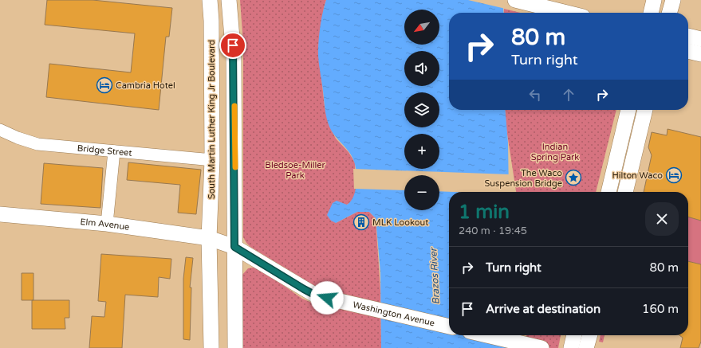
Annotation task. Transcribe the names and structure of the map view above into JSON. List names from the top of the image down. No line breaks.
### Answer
{"streets":{"main road":["South Martin Luther King Jr Boulevard","Elm Avenue","Washington Avenue"],"street":["Bridge Street"]},"crossings":[["South Martin Luther King Jr Boulevard","Bridge Street"],["South Martin Luther King Jr Boulevard","Elm Avenue"],["Elm Avenue","Washington Avenue"]],"water":["Brazos River"],"parks":["Indian Spring Park","Bledsoe-Miller Park"],"places":{"hotel":["Cambria Hotel","Hilton Waco"],"place":["The Waco Suspension Bridge"],"building":["MLK Lookout"]},"north":"bottom left","page":{"map_buttons":["+","−"],"turn":["80 m","Turn right"],"heading":["1 min","240 m · 19:45"],"list":[{"name":"Turn right","value":"80 m"},{"name":"Arrive at destination","value":"160 m"}]}}
